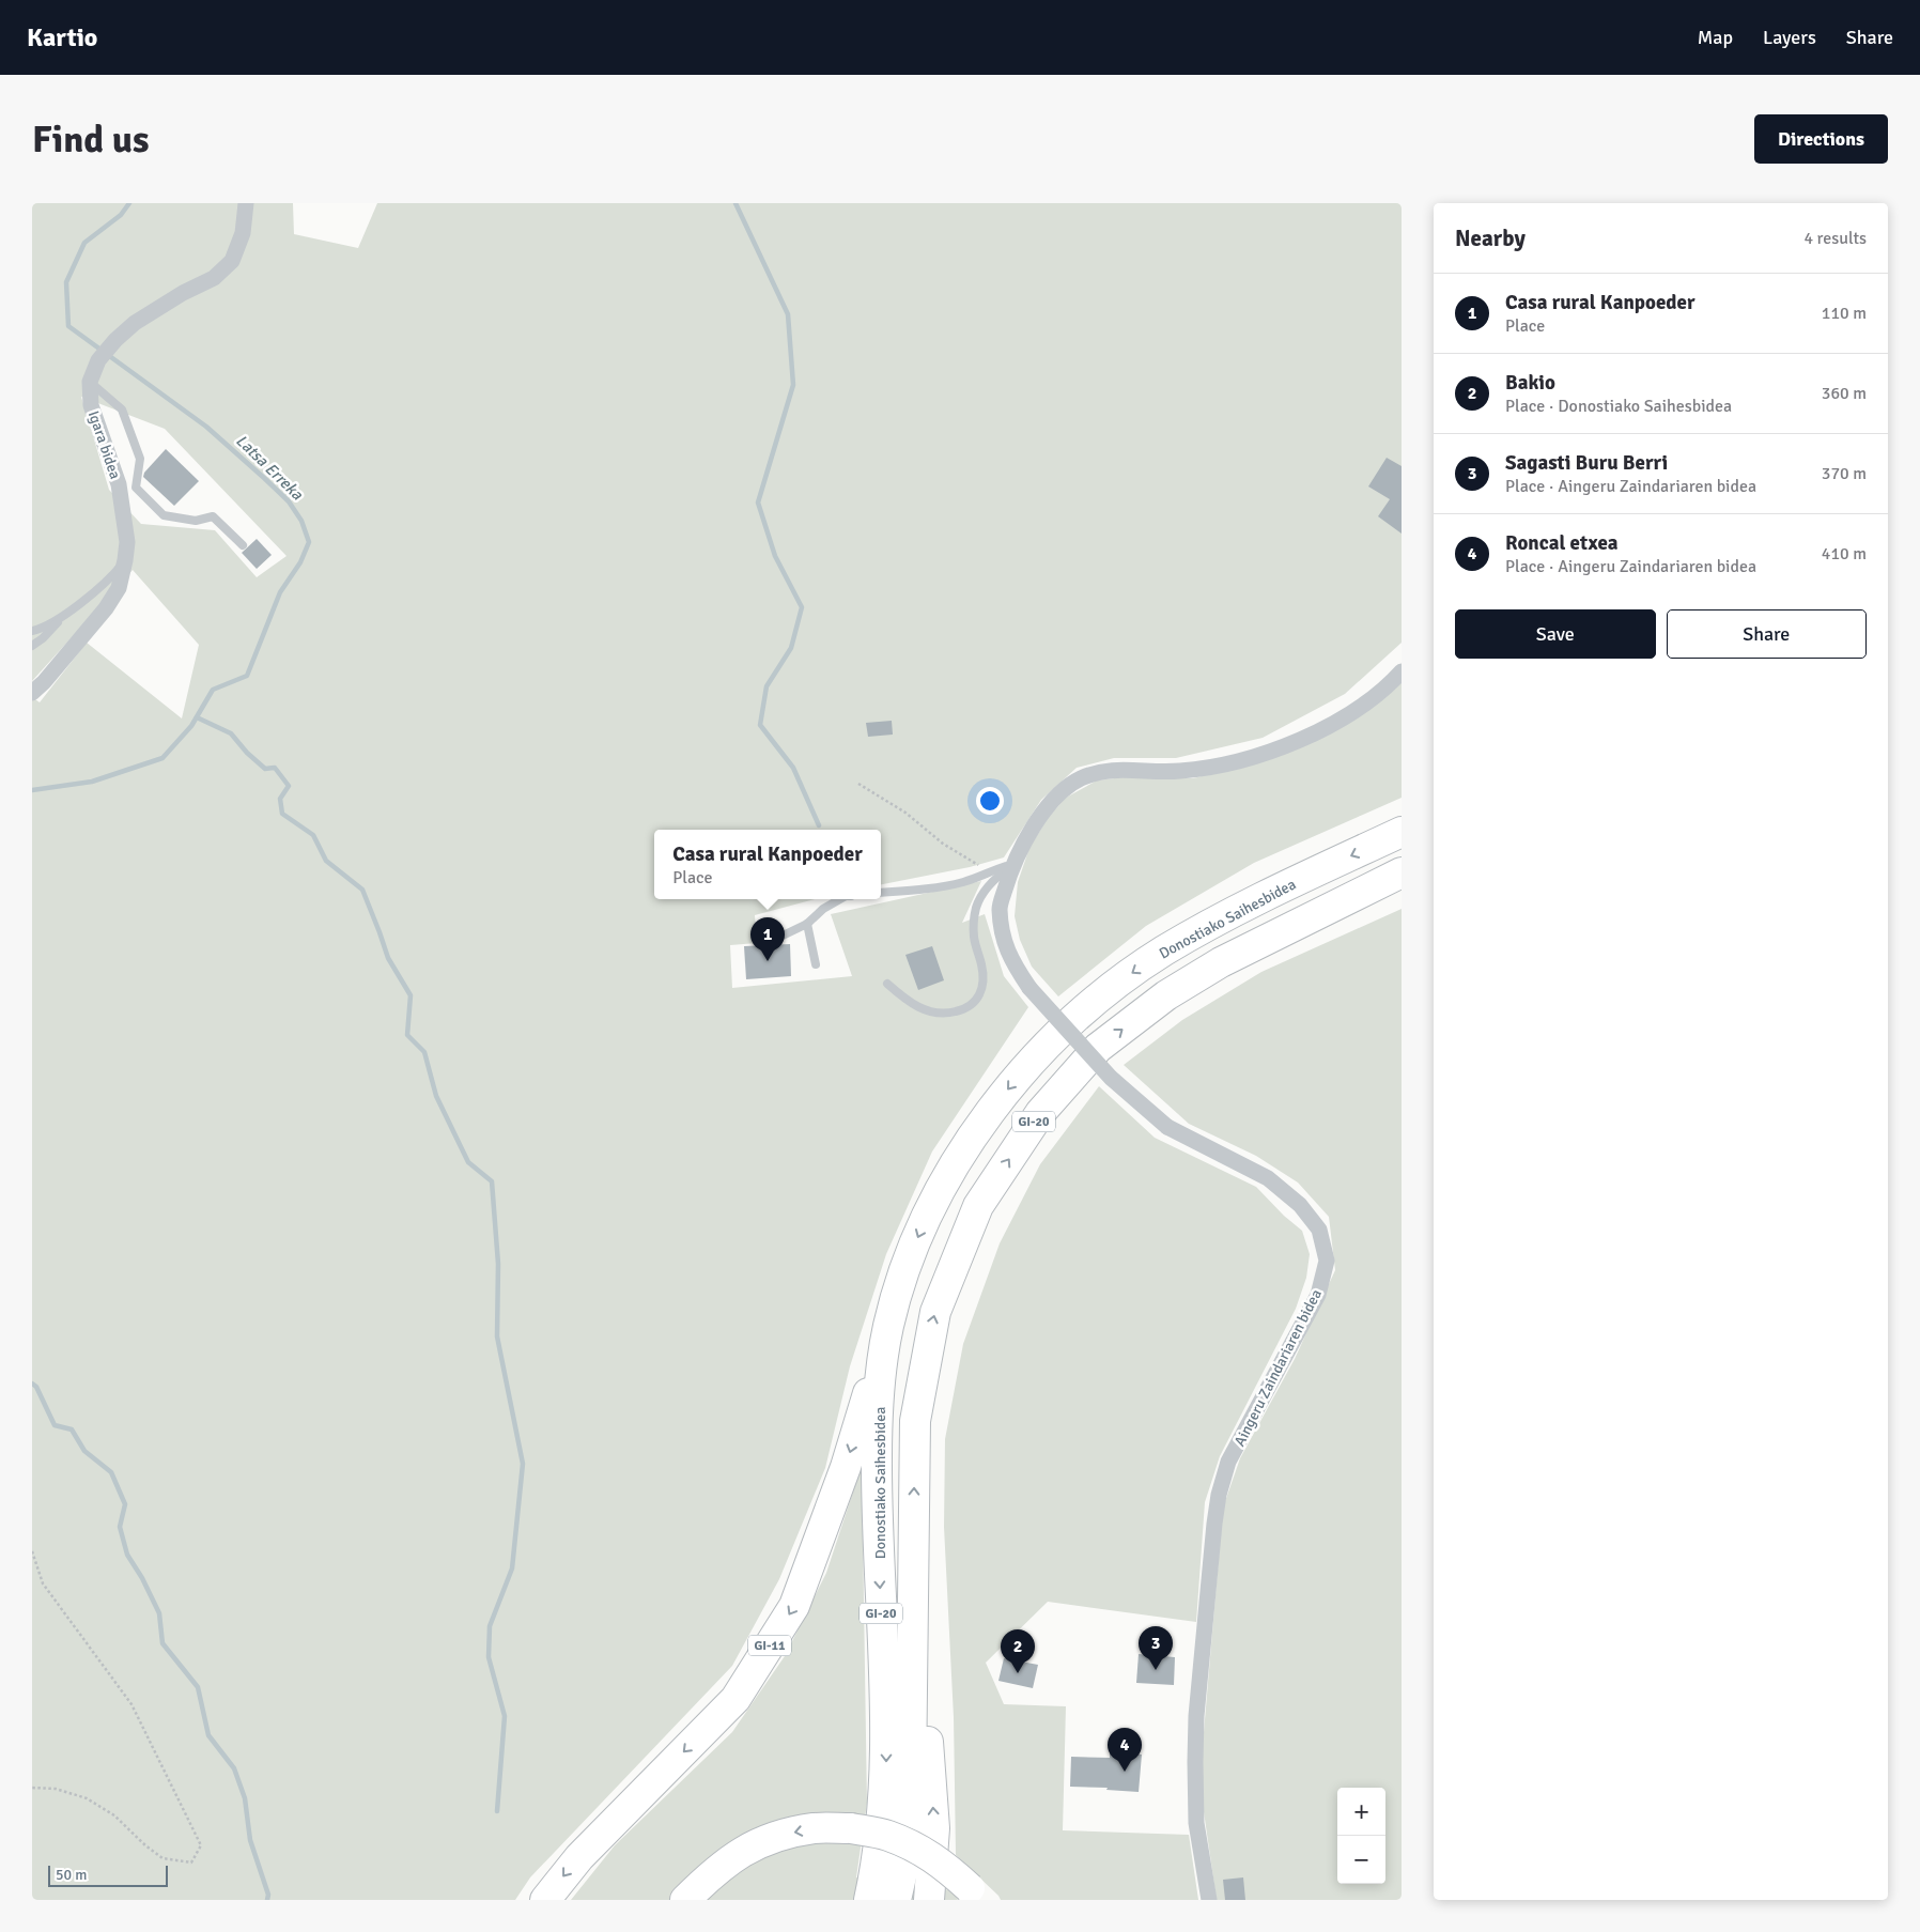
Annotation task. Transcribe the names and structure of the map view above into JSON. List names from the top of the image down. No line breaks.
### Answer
{"streets":{"highway":["Donostiako Saihesbidea","GI-20","GI-11"],"street":["Igara bidea","Aingeru Zaindariaren bidea"]},"crossings":[["Donostiako Saihesbidea","GI-11"]],"water":["Latsa Erreka"],"scale_bar":"50 m","page":{"header":"Kartio","nav":["Map","Layers","Share"],"buttons":["Directions",["Save","Share"]],"title":"Find us","heading":["Nearby","4 results"],"list":[{"mark":"1","name":"Casa rural Kanpoeder","note":"Place","value":"110 m"},{"mark":"2","name":"Bakio","note":"Place · Donostiako Saihesbidea","value":"360 m"},{"mark":"3","name":"Sagasti Buru Berri","note":"Place · Aingeru Zaindariaren bidea","value":"370 m"},{"mark":"4","name":"Roncal etxea","note":"Place · Aingeru Zaindariaren bidea","value":"410 m"}],"popup":["Casa rural Kanpoeder","Place"],"pins":["1","3","2","4"],"map_buttons":["+","−"],"scale":"50 m"}}
